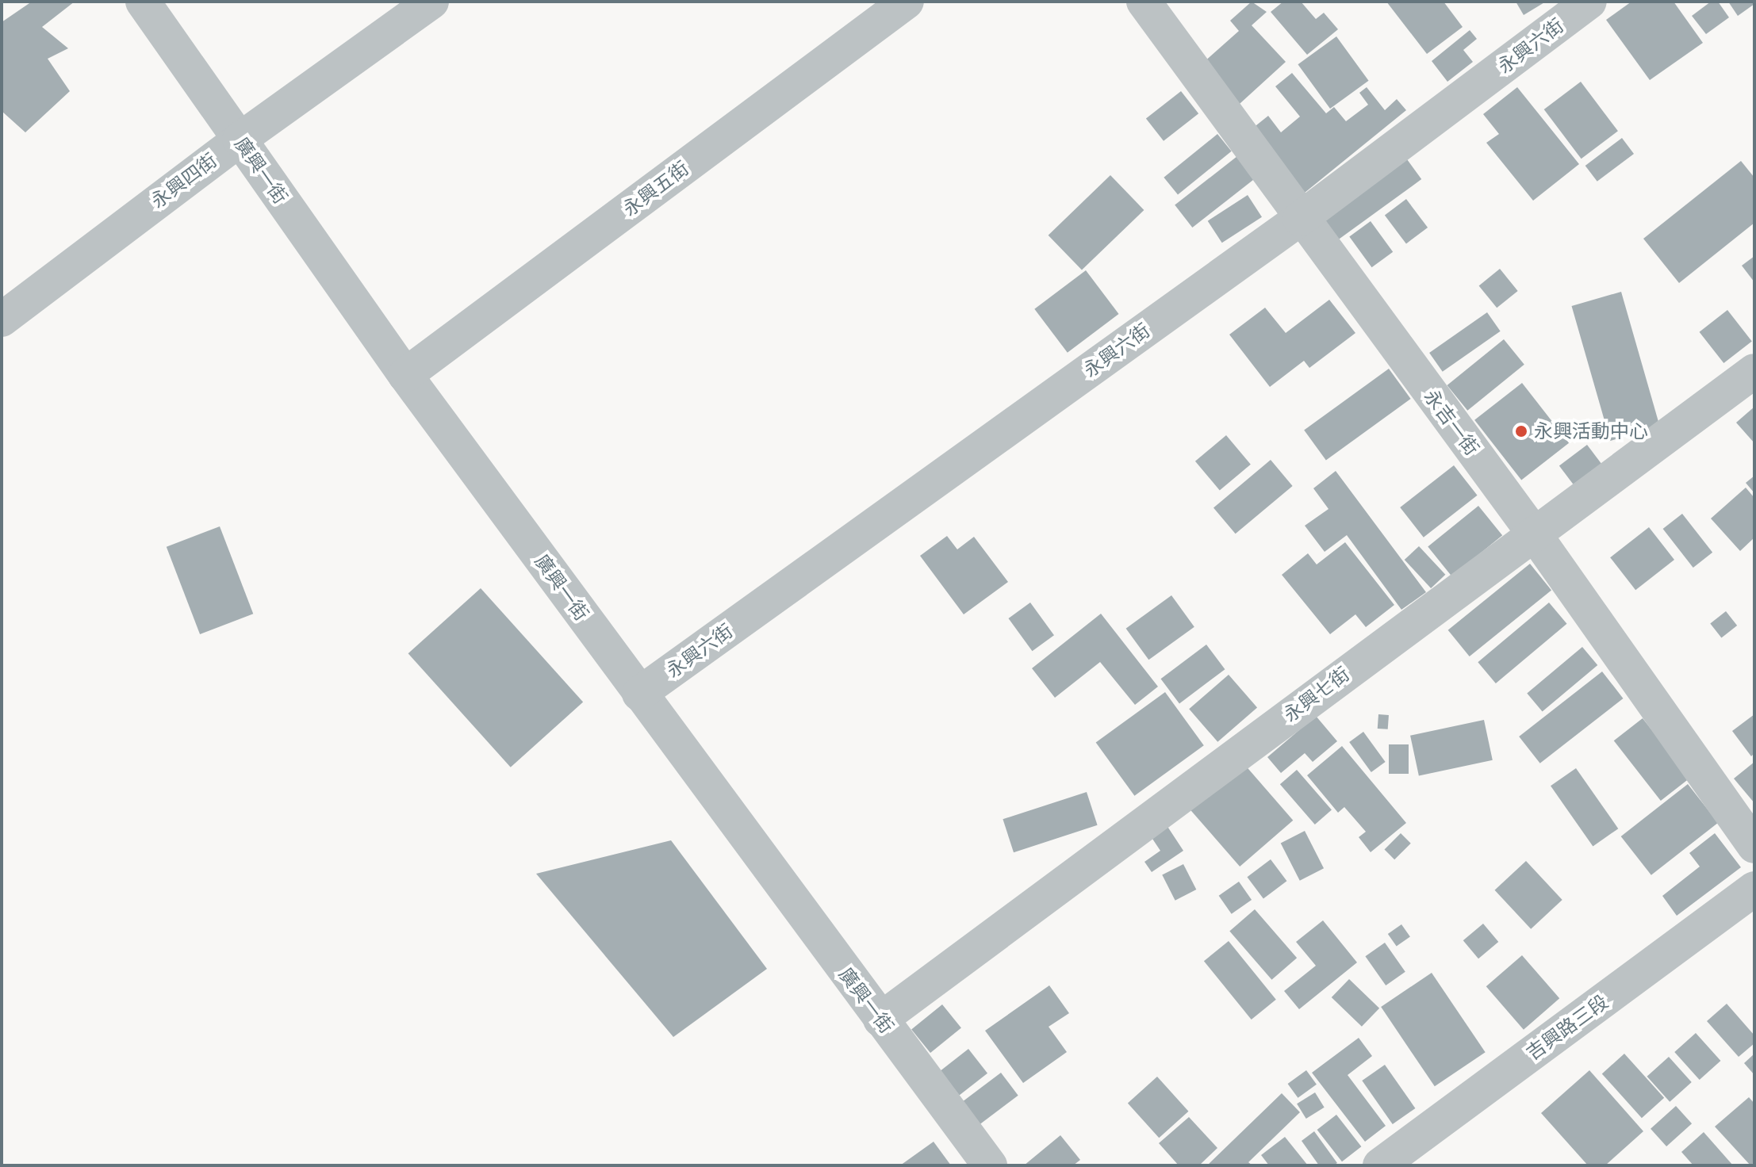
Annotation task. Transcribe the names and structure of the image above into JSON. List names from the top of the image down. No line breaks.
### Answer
{"streets":{"street":["永興六街","廣興一街","永興四街","永興五街","永吉一街","永興七街","吉興路三段"]},"crossings":[["永興六街","廣興一街"],["永興六街","永吉一街"],["廣興一街","永興四街"],["廣興一街","永興五街"],["廣興一街","永興七街"],["永吉一街","永興七街"]],"places":["永興活動中心"]}
